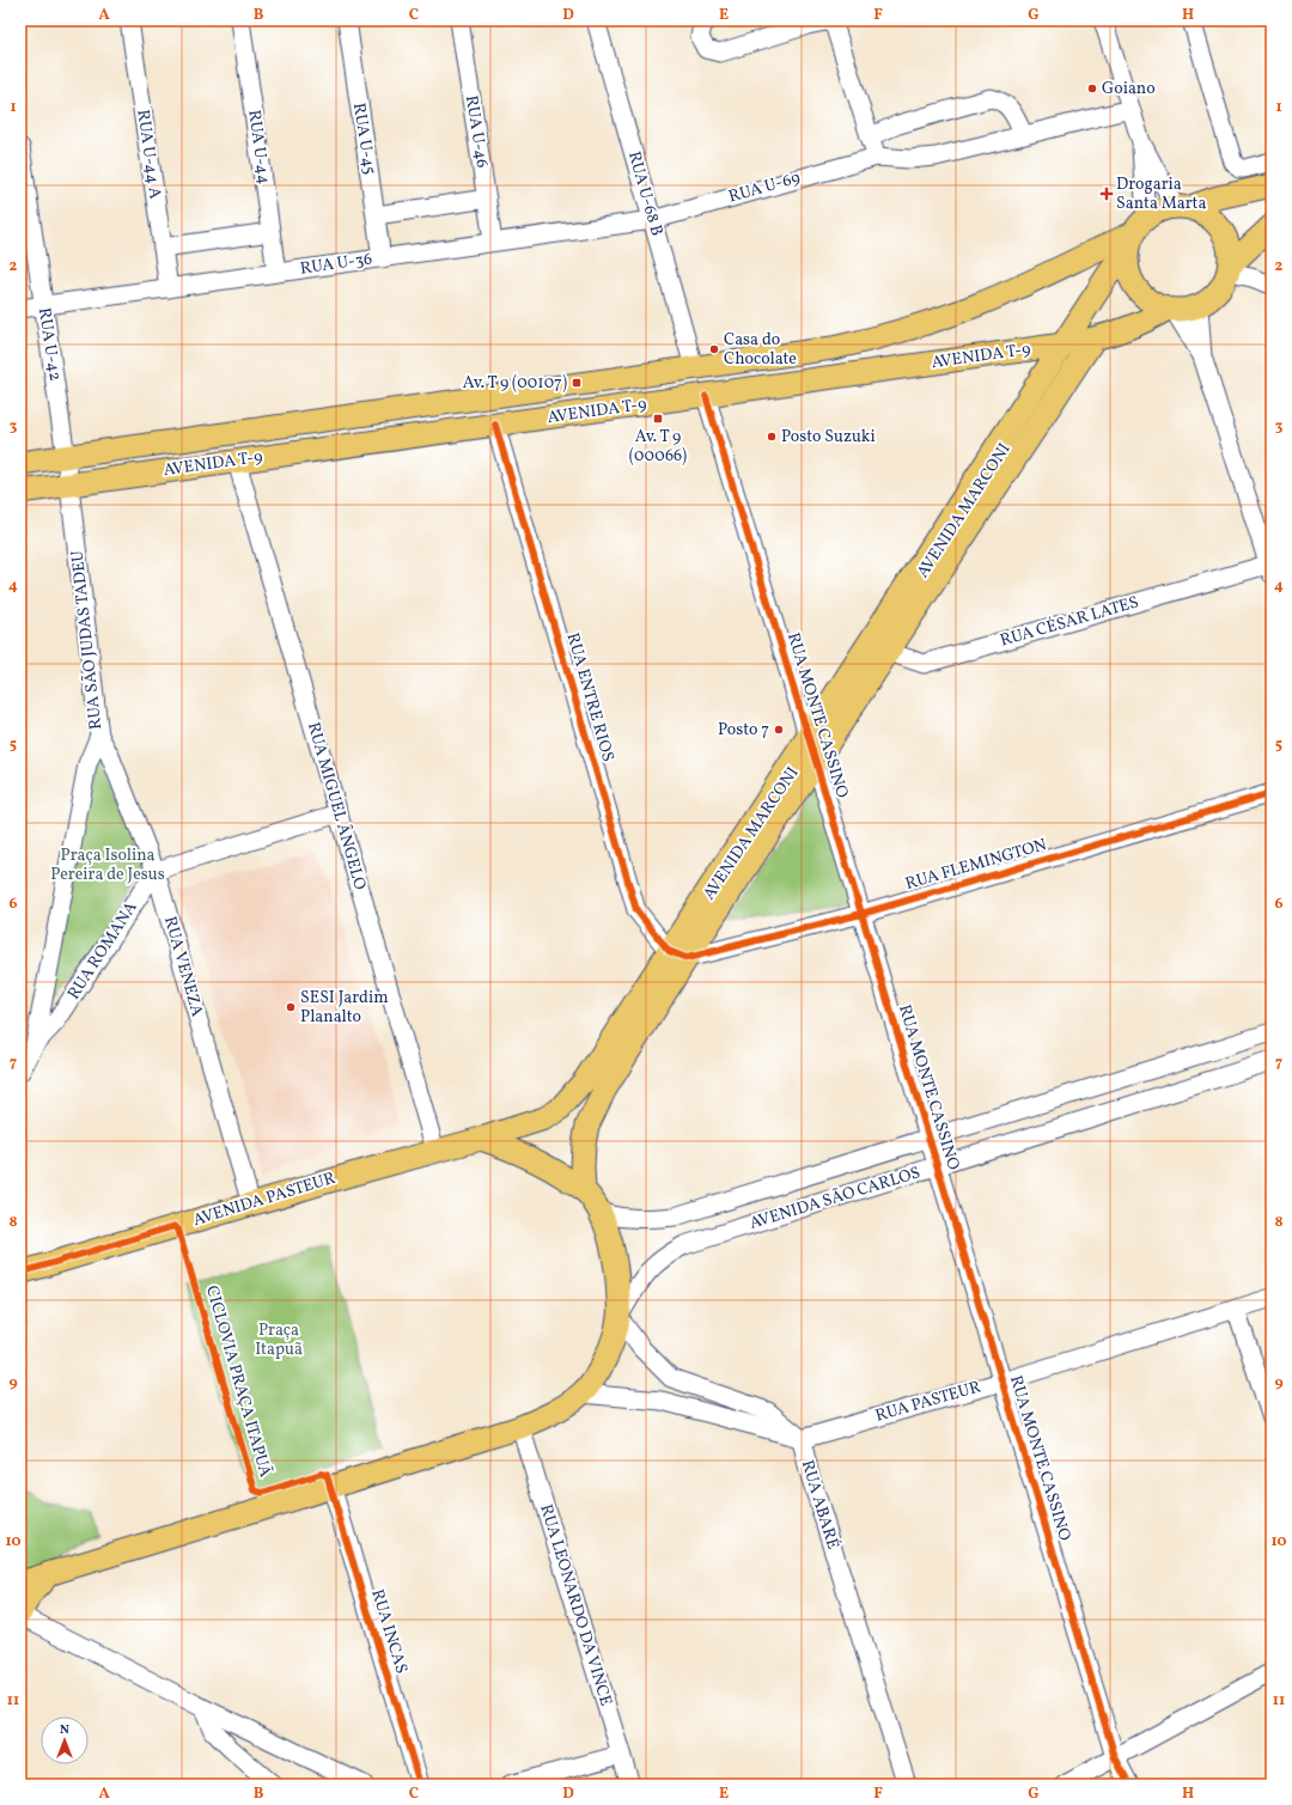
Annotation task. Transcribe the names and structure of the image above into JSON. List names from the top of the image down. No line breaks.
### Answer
{"streets":{"main road":["AVENIDA T-9","AVENIDA MARCONI","AVENIDA PASTEUR"],"street":["RUA U-46","RUA U-45","RUA U-44","RUA U-44 A","RUA U-69","RUA U-68 B","RUA U-36","RUA U-42","RUA CÉSAR LATES","RUA SÃO JUDAS TADEU","RUA ENTRE RIOS","RUA MONTE CASSINO","RUA MIGUEL ÂNGELO","RUA FLEMINGTON","RUA ROMANA","RUA VENEZA","AVENIDA SÃO CARLOS","RUA PASTEUR","RUA ABARÉ","RUA LEONARDO DA VINCE","RUA INCAS"],"cycle path":["CICLOVIA PRAÇA ITAPUÃ"]},"crossings":[["RUA U-46","RUA U-36"],["RUA U-45","RUA U-36"],["RUA U-44","RUA U-36"],["RUA U-44 A","RUA U-36"],["RUA U-69","RUA U-68 B"],["RUA U-69","RUA U-36"],["RUA U-68 B","RUA U-36"],["RUA U-68 B","AVENIDA T-9"],["RUA U-36","RUA U-42"],["RUA U-42","AVENIDA T-9"],["RUA U-42","RUA SÃO JUDAS TADEU"],["AVENIDA T-9","AVENIDA MARCONI"],["AVENIDA T-9","RUA SÃO JUDAS TADEU"],["AVENIDA T-9","RUA ENTRE RIOS"],["AVENIDA T-9","RUA MONTE CASSINO"],["AVENIDA T-9","RUA MIGUEL ÂNGELO"],["AVENIDA MARCONI","RUA CÉSAR LATES"],["AVENIDA MARCONI","RUA ENTRE RIOS"],["AVENIDA MARCONI","RUA MONTE CASSINO"],["AVENIDA MARCONI","RUA FLEMINGTON"],["AVENIDA MARCONI","AVENIDA PASTEUR"],["RUA SÃO JUDAS TADEU","RUA ROMANA"],["RUA SÃO JUDAS TADEU","RUA VENEZA"],["RUA ENTRE RIOS","RUA FLEMINGTON"],["RUA MONTE CASSINO","RUA FLEMINGTON"],["RUA MONTE CASSINO","AVENIDA SÃO CARLOS"],["RUA MONTE CASSINO","RUA PASTEUR"],["RUA MIGUEL ÂNGELO","AVENIDA PASTEUR"],["RUA ROMANA","RUA VENEZA"],["RUA VENEZA","AVENIDA PASTEUR"],["RUA PASTEUR","RUA ABARÉ"]],"parks":["Praça Isolina Pereira de Jesus","Praça Itapuã"],"places":{"other":["Goiano","Casa do Chocolate","Posto Suzuki","Posto 7","SESI Jardim Planalto"],"health":["Drogaria Santa Marta"],"transit":["Av. T 9 (00107)","Av. T 9 (00066)"]},"north":"top","grid":{"columns":["A","B","C","D","E","F","G","H"],"rows":["1","2","3","4","5","6","7","8","9","10","11"]}}
